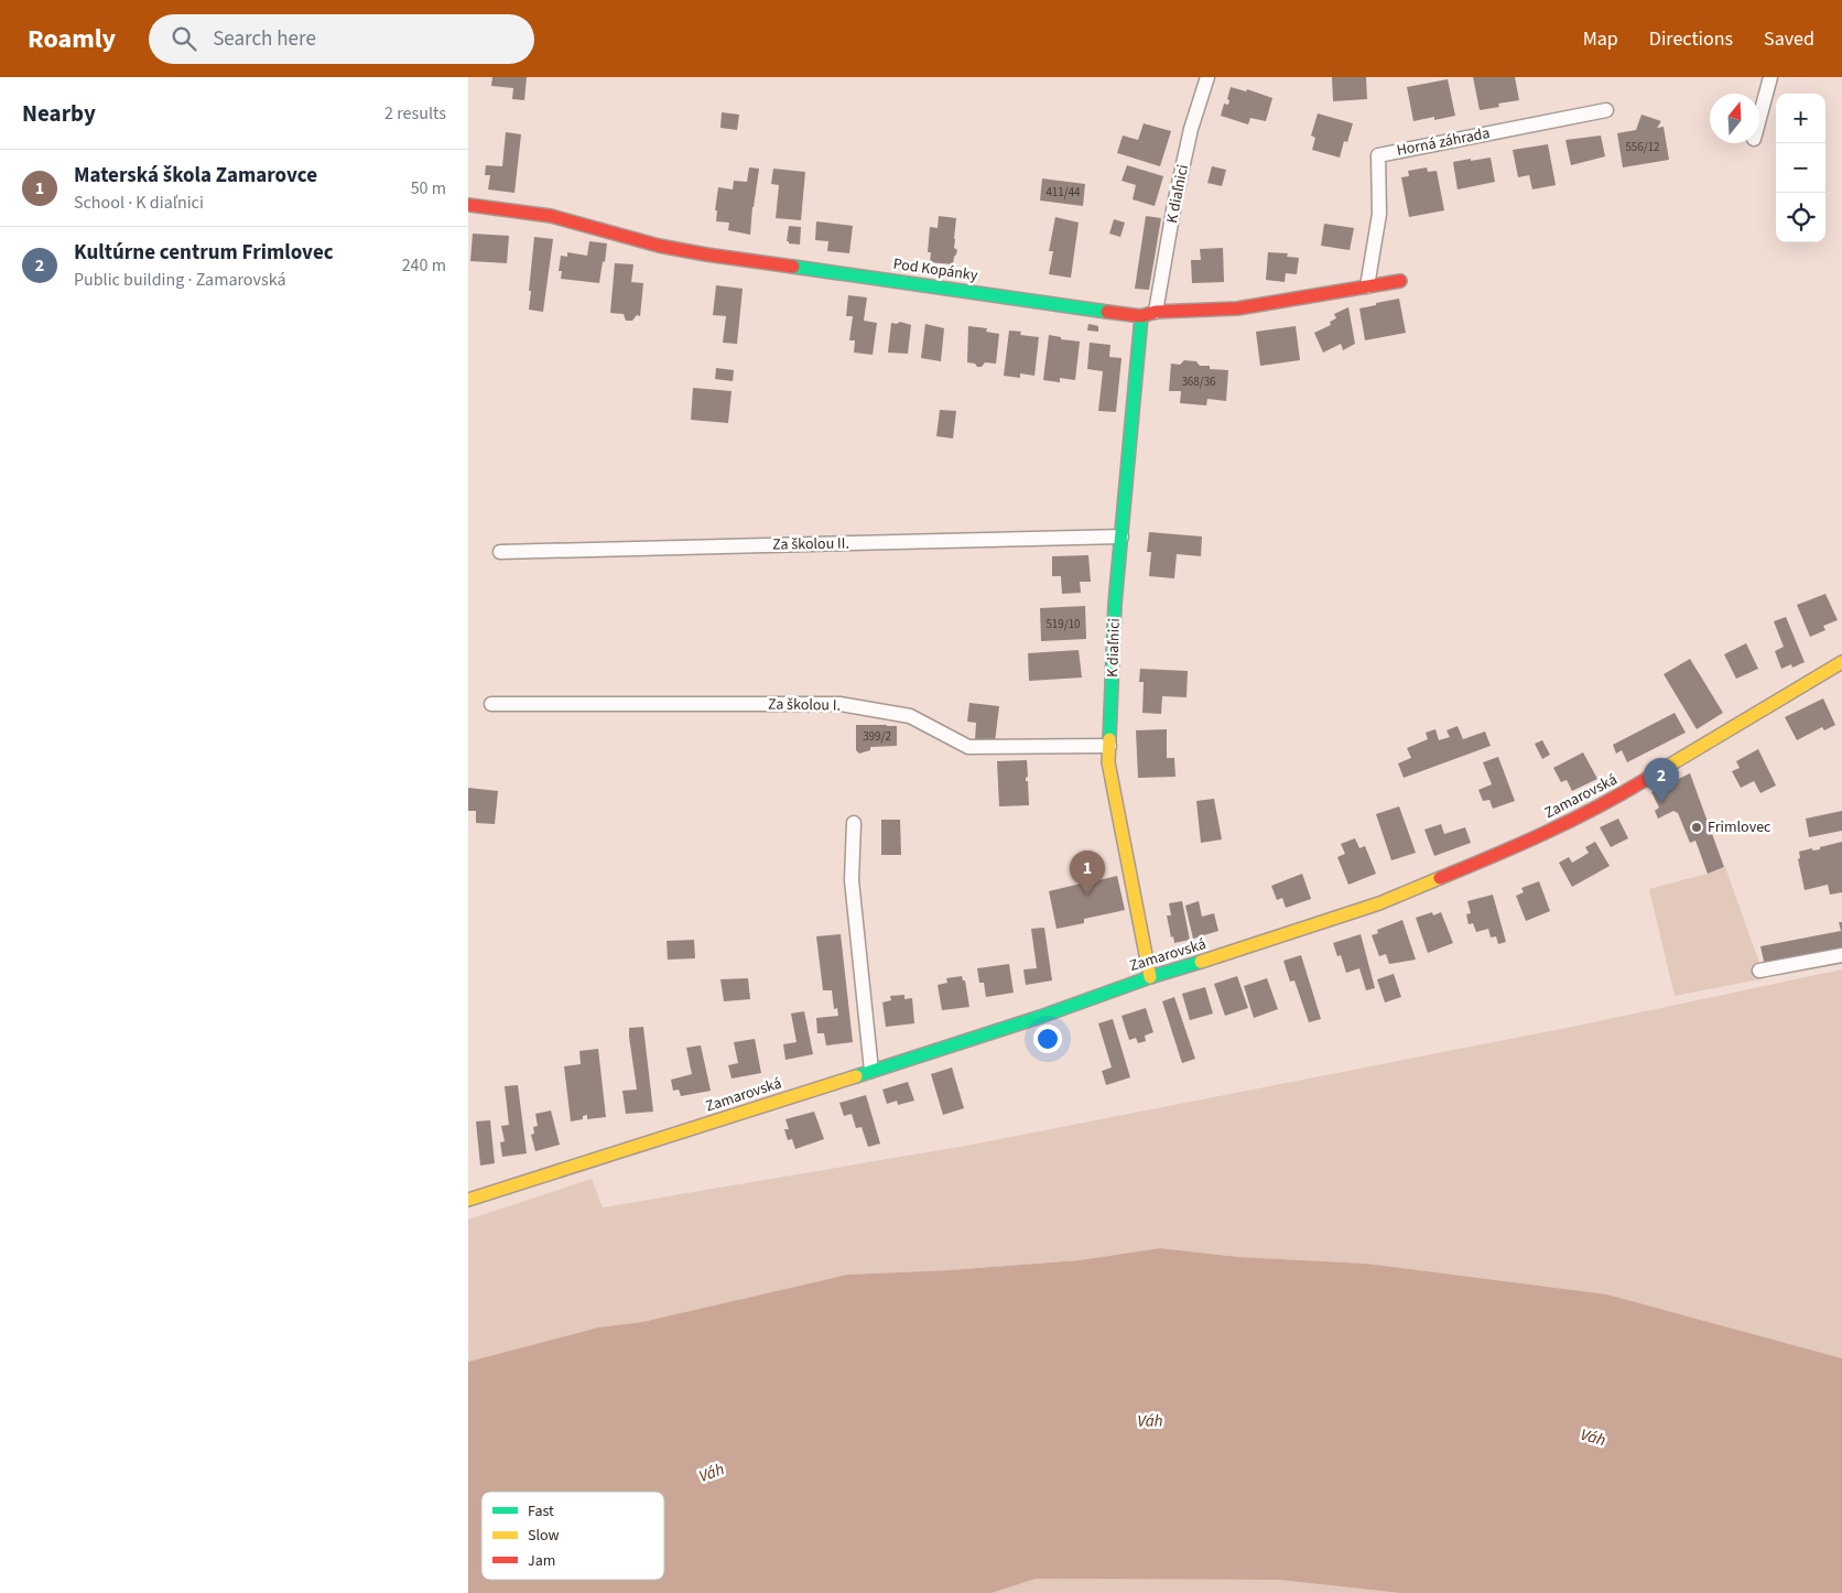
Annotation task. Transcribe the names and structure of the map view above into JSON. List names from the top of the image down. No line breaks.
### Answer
{"streets":{"street":["Horná záhrada","K diaľnici","Pod Kopánky","Za školou II.","Za školou I.","Zamarovská"]},"crossings":[["Horná záhrada","Pod Kopánky"],["K diaľnici","Pod Kopánky"],["K diaľnici","Za školou II."],["K diaľnici","Za školou I."],["K diaľnici","Zamarovská"]],"water":["Váh"],"places":["Frimlovec"],"house_numbers":["556/12","411/44","368/36","519/10","399/2"],"legend":["Fast","Slow","Jam"],"north":"top","page":{"header":"Roamly","search":"Search here","nav":["Map","Directions","Saved"],"heading":["Nearby","2 results"],"map_buttons":["+","−"],"list":[{"mark":"1","name":"Materská škola Zamarovce","note":"School · K diaľnici","value":"50 m"},{"mark":"2","name":"Kultúrne centrum Frimlovec","note":"Public building · Zamarovská","value":"240 m"}],"pins":["2","1"]}}
